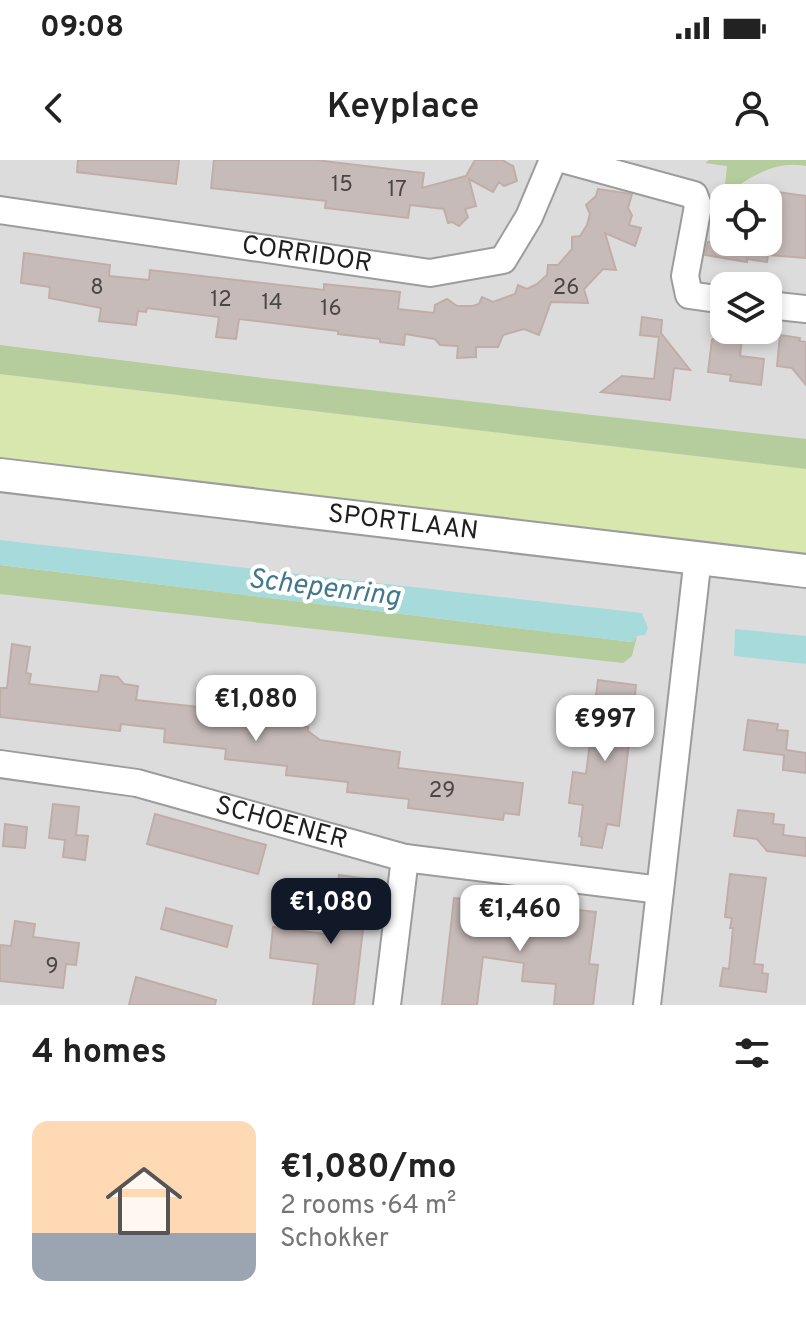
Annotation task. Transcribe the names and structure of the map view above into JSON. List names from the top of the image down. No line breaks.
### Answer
{"streets":{"street":["CORRIDOR","SPORTLAAN","SCHOENER"]},"water":["Schepenring"],"house_numbers":["15","17","8","26","12","14","16","29","9"],"page":{"status":"09:08","header":"Keyplace","price":["€1,080","€997","€1,080","€1,460"],"heading":"4 homes","list":[{"name":"€1,080/mo","note":"2 rooms · 64 m² · Schokker"}]}}
